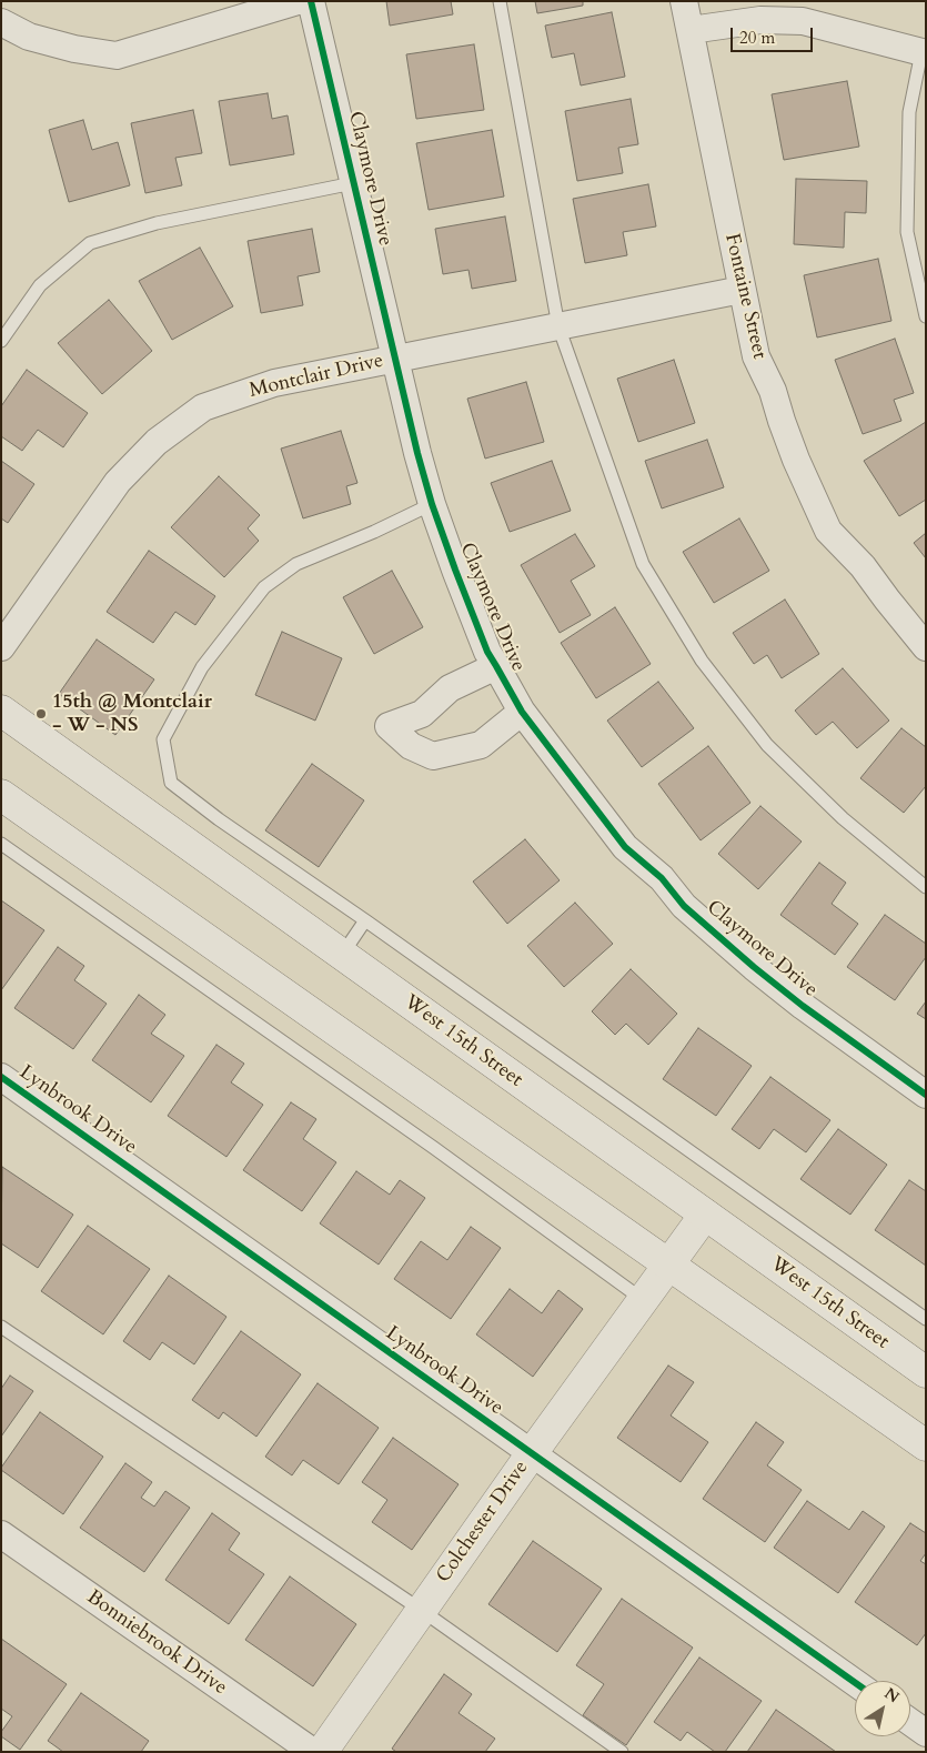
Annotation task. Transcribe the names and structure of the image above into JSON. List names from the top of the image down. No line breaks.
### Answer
{"streets":{"main road":["West 15th Street","Colchester Drive"],"street":["Claymore Drive","Fontaine Street","Montclair Drive","Lynbrook Drive","Bonniebrook Drive"]},"crossings":[["Claymore Drive","Montclair Drive"],["Fontaine Street","Montclair Drive"],["West 15th Street","Colchester Drive"],["Lynbrook Drive","Colchester Drive"]],"places":["15th @ Montclair - W - NS"],"scale_bar":"20 m","north":"top right"}
